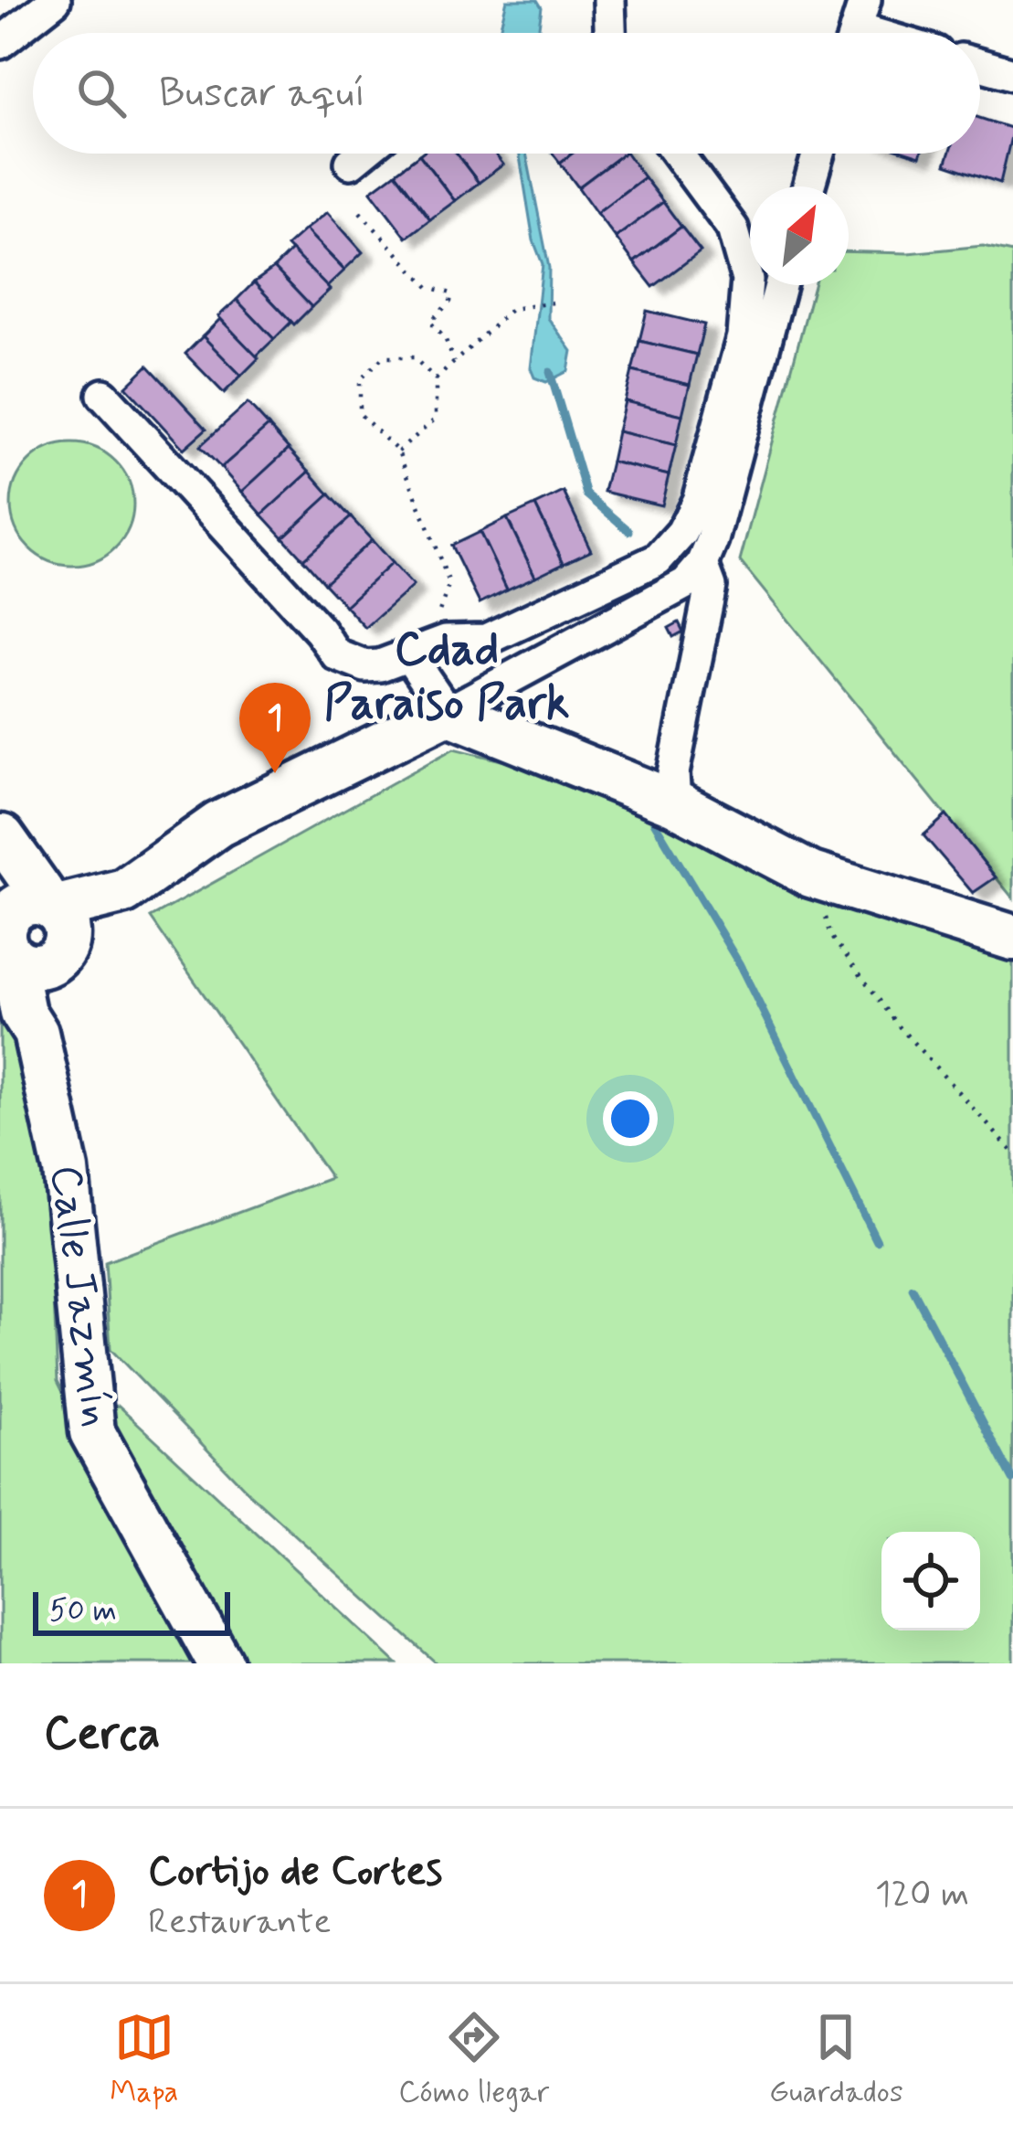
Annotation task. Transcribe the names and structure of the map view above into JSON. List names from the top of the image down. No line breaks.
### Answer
{"streets":{"street":["Calle Jazmín"]},"districts":["Cdad Paraiso Park"],"scale_bar":"50 m","north":"top right","page":{"search":"Buscar aquí","pins":"1","scale":"50 m","heading":"Cerca","list":[{"mark":"1","name":"Cortijo de Cortes","note":"Restaurante","value":"120 m"}],"nav":["Mapa","Cómo llegar","Guardados"]}}
